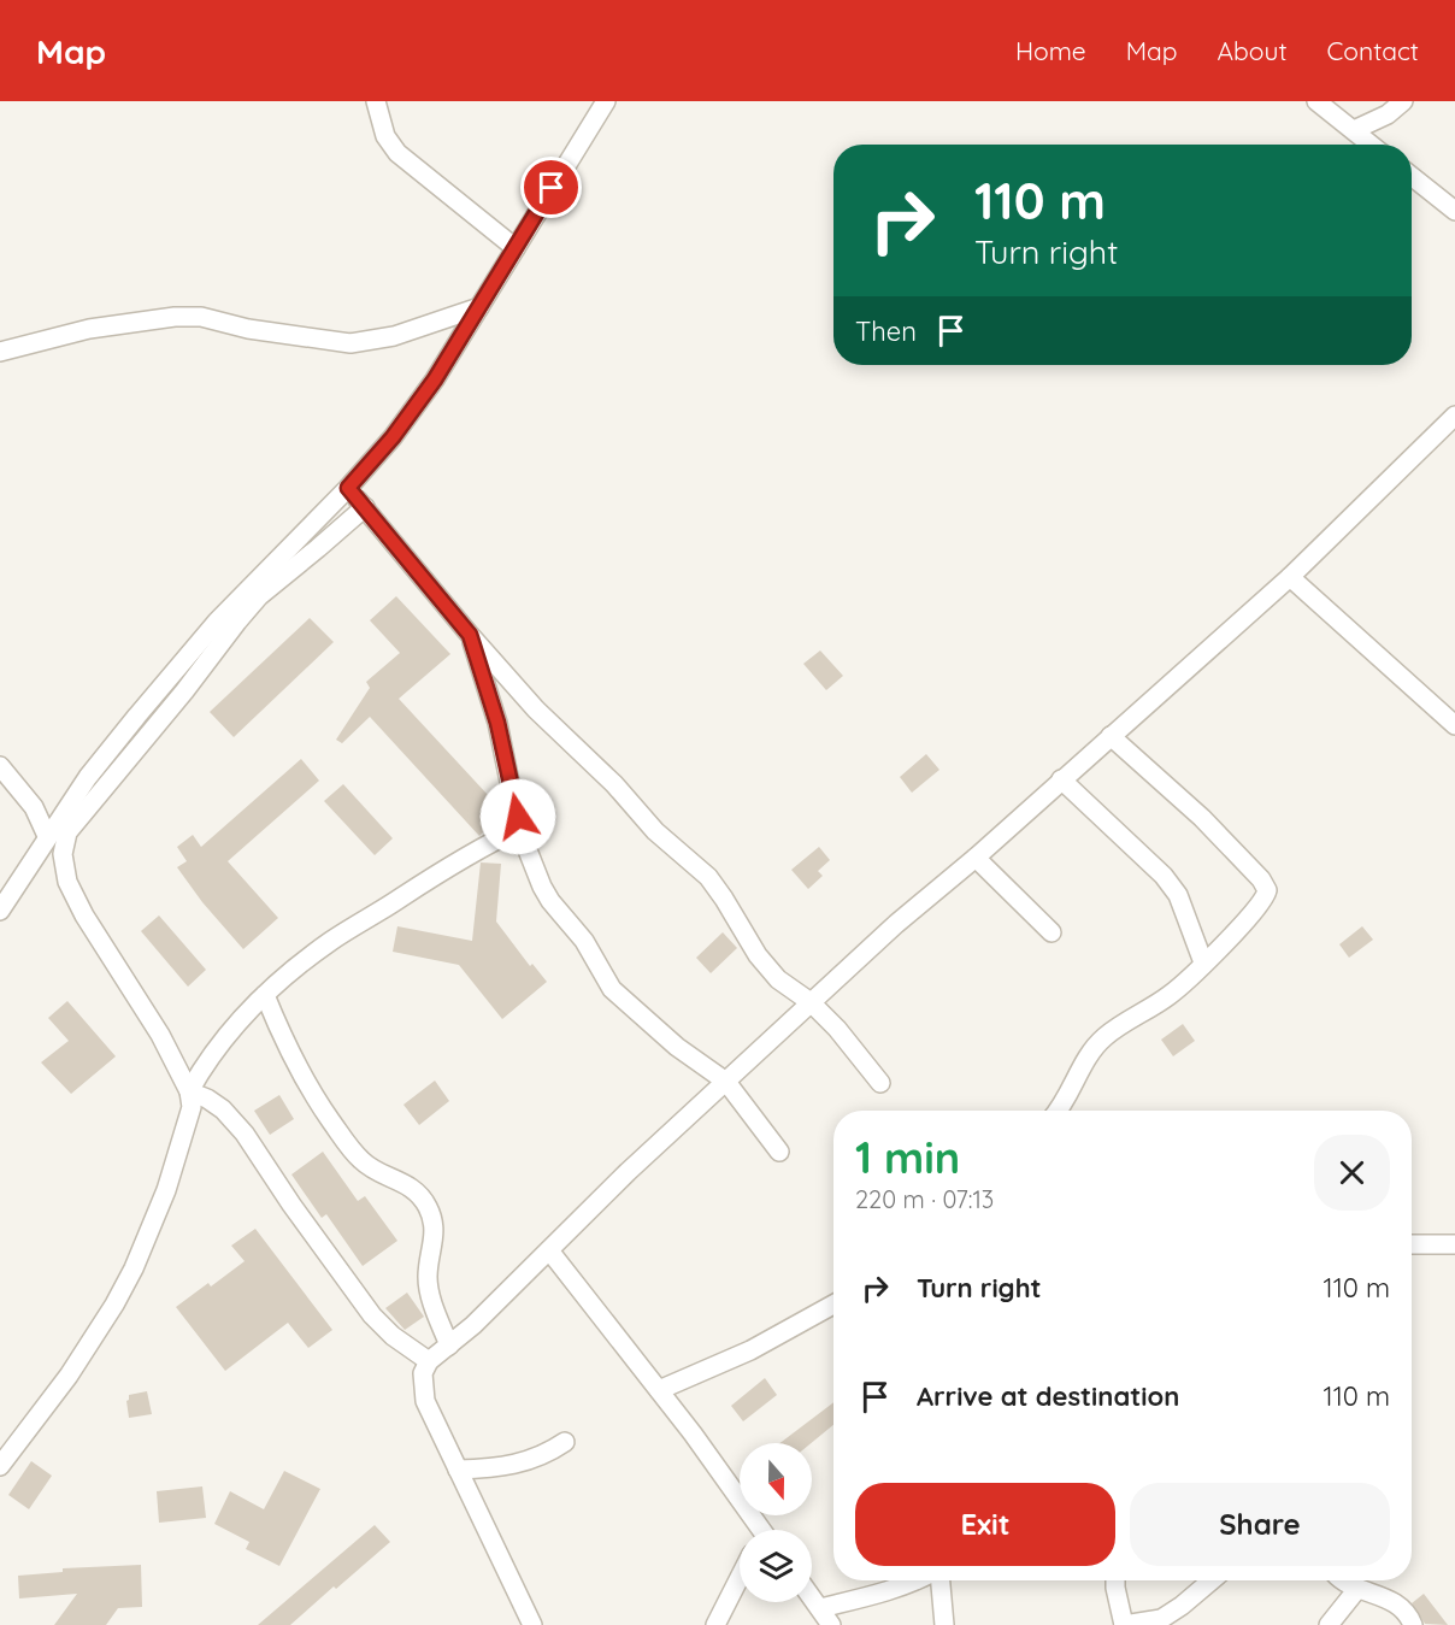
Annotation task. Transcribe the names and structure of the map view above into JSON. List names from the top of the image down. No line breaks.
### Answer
{"north":"bottom","page":{"header":"Map","nav":["Home","Map","About","Contact"],"turn":["110 m","Turn right"],"then":"Then","heading":["1 min","220 m · 07:13"],"list":[{"name":"Turn right","value":"110 m"},{"name":"Arrive at destination","value":"110 m"}],"buttons":["Exit","Share"]}}
